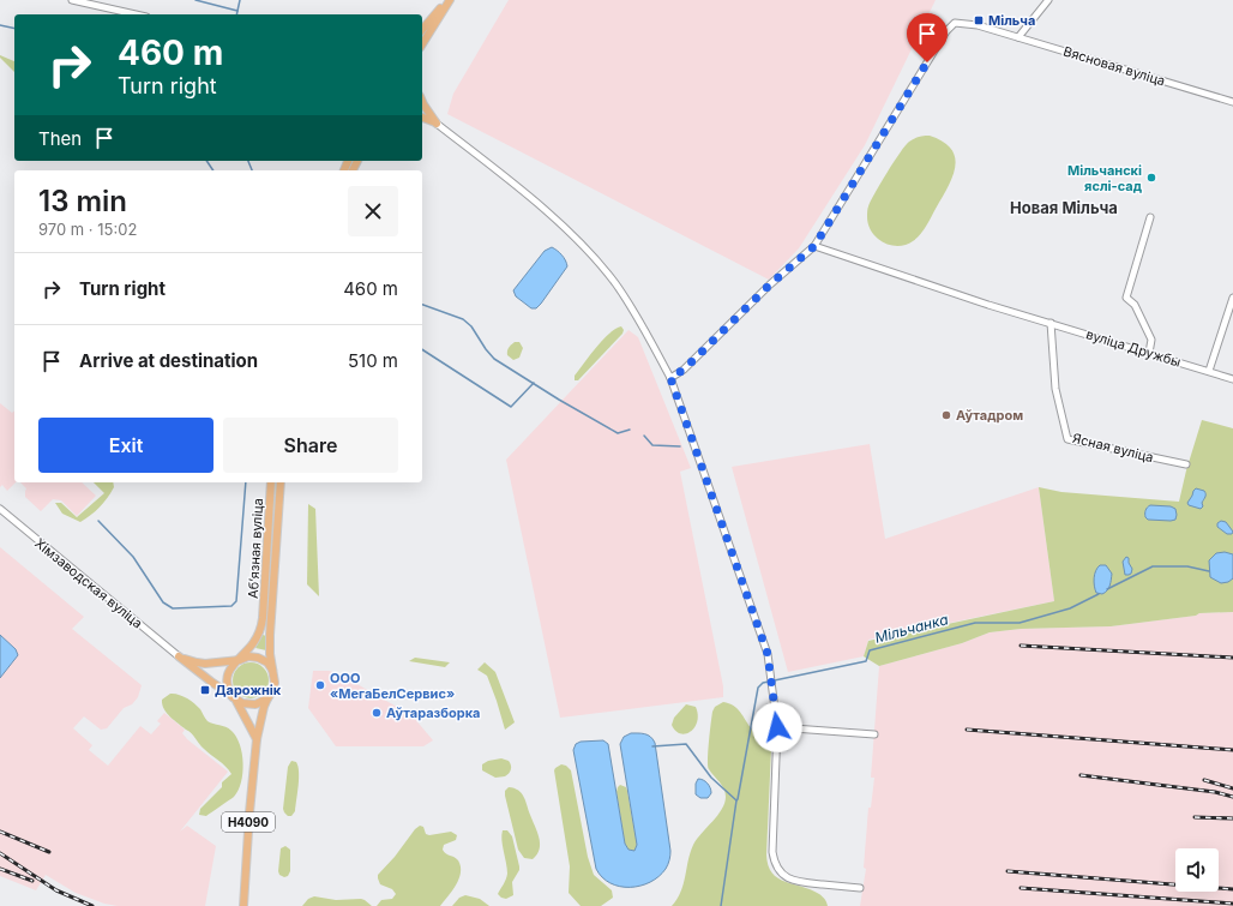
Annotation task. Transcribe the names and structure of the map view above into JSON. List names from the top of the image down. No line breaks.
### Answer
{"streets":{"main road":["Абʼязная вуліца","Н4090"],"street":["Вясновая вуліца","вуліца Дружбы","Ясная вуліца","Хімзаводская вуліца"]},"crossings":[["Вясновая вуліца","вуліца Дружбы"],["вуліца Дружбы","Ясная вуліца"],["Абʼязная вуліца","Н4090"]],"districts":["Новая Мільча"],"water":["Мільчанка"],"places":{"transit":["Мільча","Дарожнік"],"other":["Мільчанскі яслі-сад","Аўтадром","ООО «МегаБелСервис»","Аўтаразборка"]},"page":{"turn":["460 m","Turn right"],"then":"Then","heading":["13 min","970 m · 15:02"],"list":[{"name":"Turn right","value":"460 m"},{"name":"Arrive at destination","value":"510 m"}],"buttons":["Exit","Share"]}}
